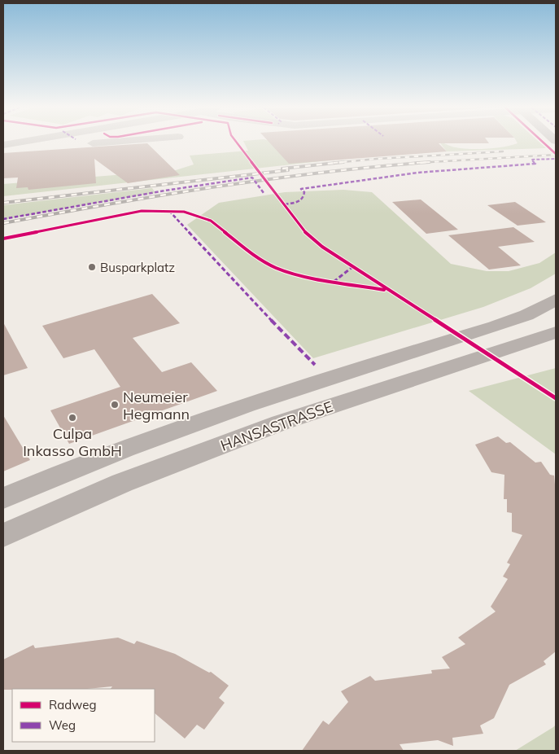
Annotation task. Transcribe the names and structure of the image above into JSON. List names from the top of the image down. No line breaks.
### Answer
{"streets":{"main road":["HANSASTRASSE"]},"places":["Busparkplatz","Neumeier Heg‍mann","Culpa Inkasso GmbH"],"legend":["Radweg","Weg"]}
